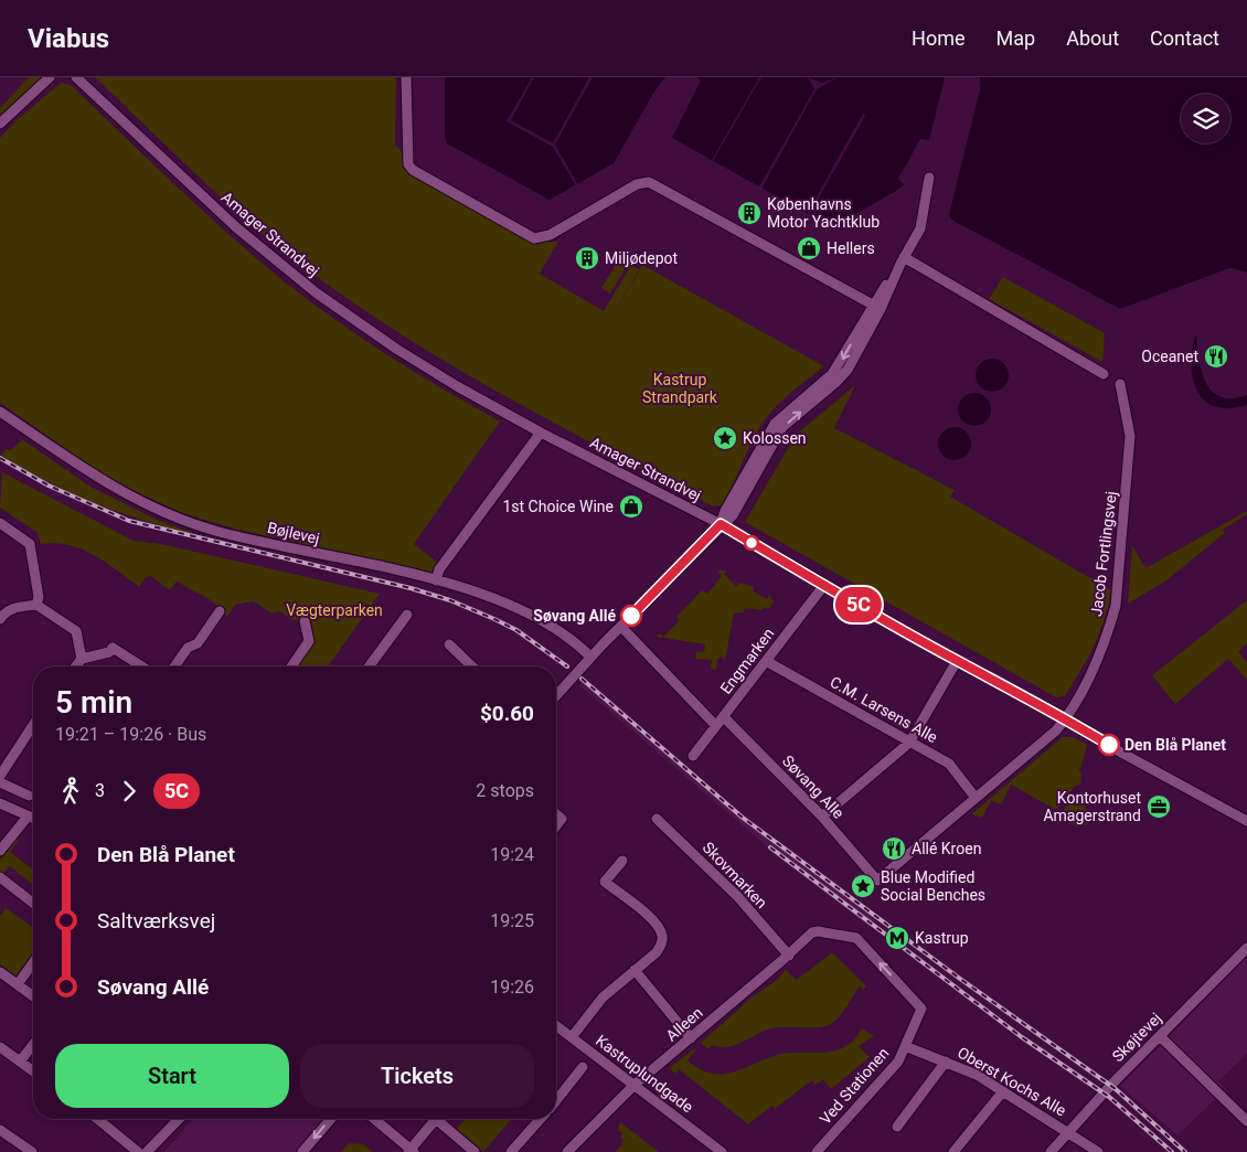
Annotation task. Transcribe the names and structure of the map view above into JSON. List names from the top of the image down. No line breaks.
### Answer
{"streets":{"street":["Amager Strandvej","Bøjlevej","Jacob Fortlingsvej","Engmarken","C.M. Larsens Alle","Søvang Alle","Skovmarken","Alleen","Skøjtevej","Kastruplundgade","Oberst Kochs Alle","Ved Stationen"]},"crossings":[["Amager Strandvej","Jacob Fortlingsvej"],["Amager Strandvej","Engmarken"],["Engmarken","C.M. Larsens Alle"],["Engmarken","Søvang Alle"],["C.M. Larsens Alle","Søvang Alle"],["Skovmarken","Alleen"],["Alleen","Kastruplundgade"],["Alleen","Ved Stationen"],["Skøjtevej","Oberst Kochs Alle"],["Oberst Kochs Alle","Ved Stationen"]],"one_way":["Ved Stationen"],"parks":["Kastrup Strandpark","Vægterparken"],"places":{"building":["Københavns Motor Yachtklub","Miljødepot"],"shop":["Hellers","1st Choice Wine"],"restaurant":["Oceanet","Allé Kroen"],"place":["Kolossen","Blue Modified Social Benches"],"other":["Søvang Allé","Den Blå Planet"],"office":["Kontorhuset Amagerstrand"],"metro station":["Kastrup"]},"lines":["bus line 5C"],"page":{"header":"Viabus","nav":["Home","Map","About","Contact"],"on_map":"5C","heading":["5 min","19:21 – 19:26 · Bus","$0.60"],"legs":["3","5C","2 stops"],"list":[{"name":"Den Blå Planet","value":"19:24"},{"name":"Saltværksvej","value":"19:25"},{"name":"Søvang Allé","value":"19:26"}],"buttons":["Start","Tickets"]}}
